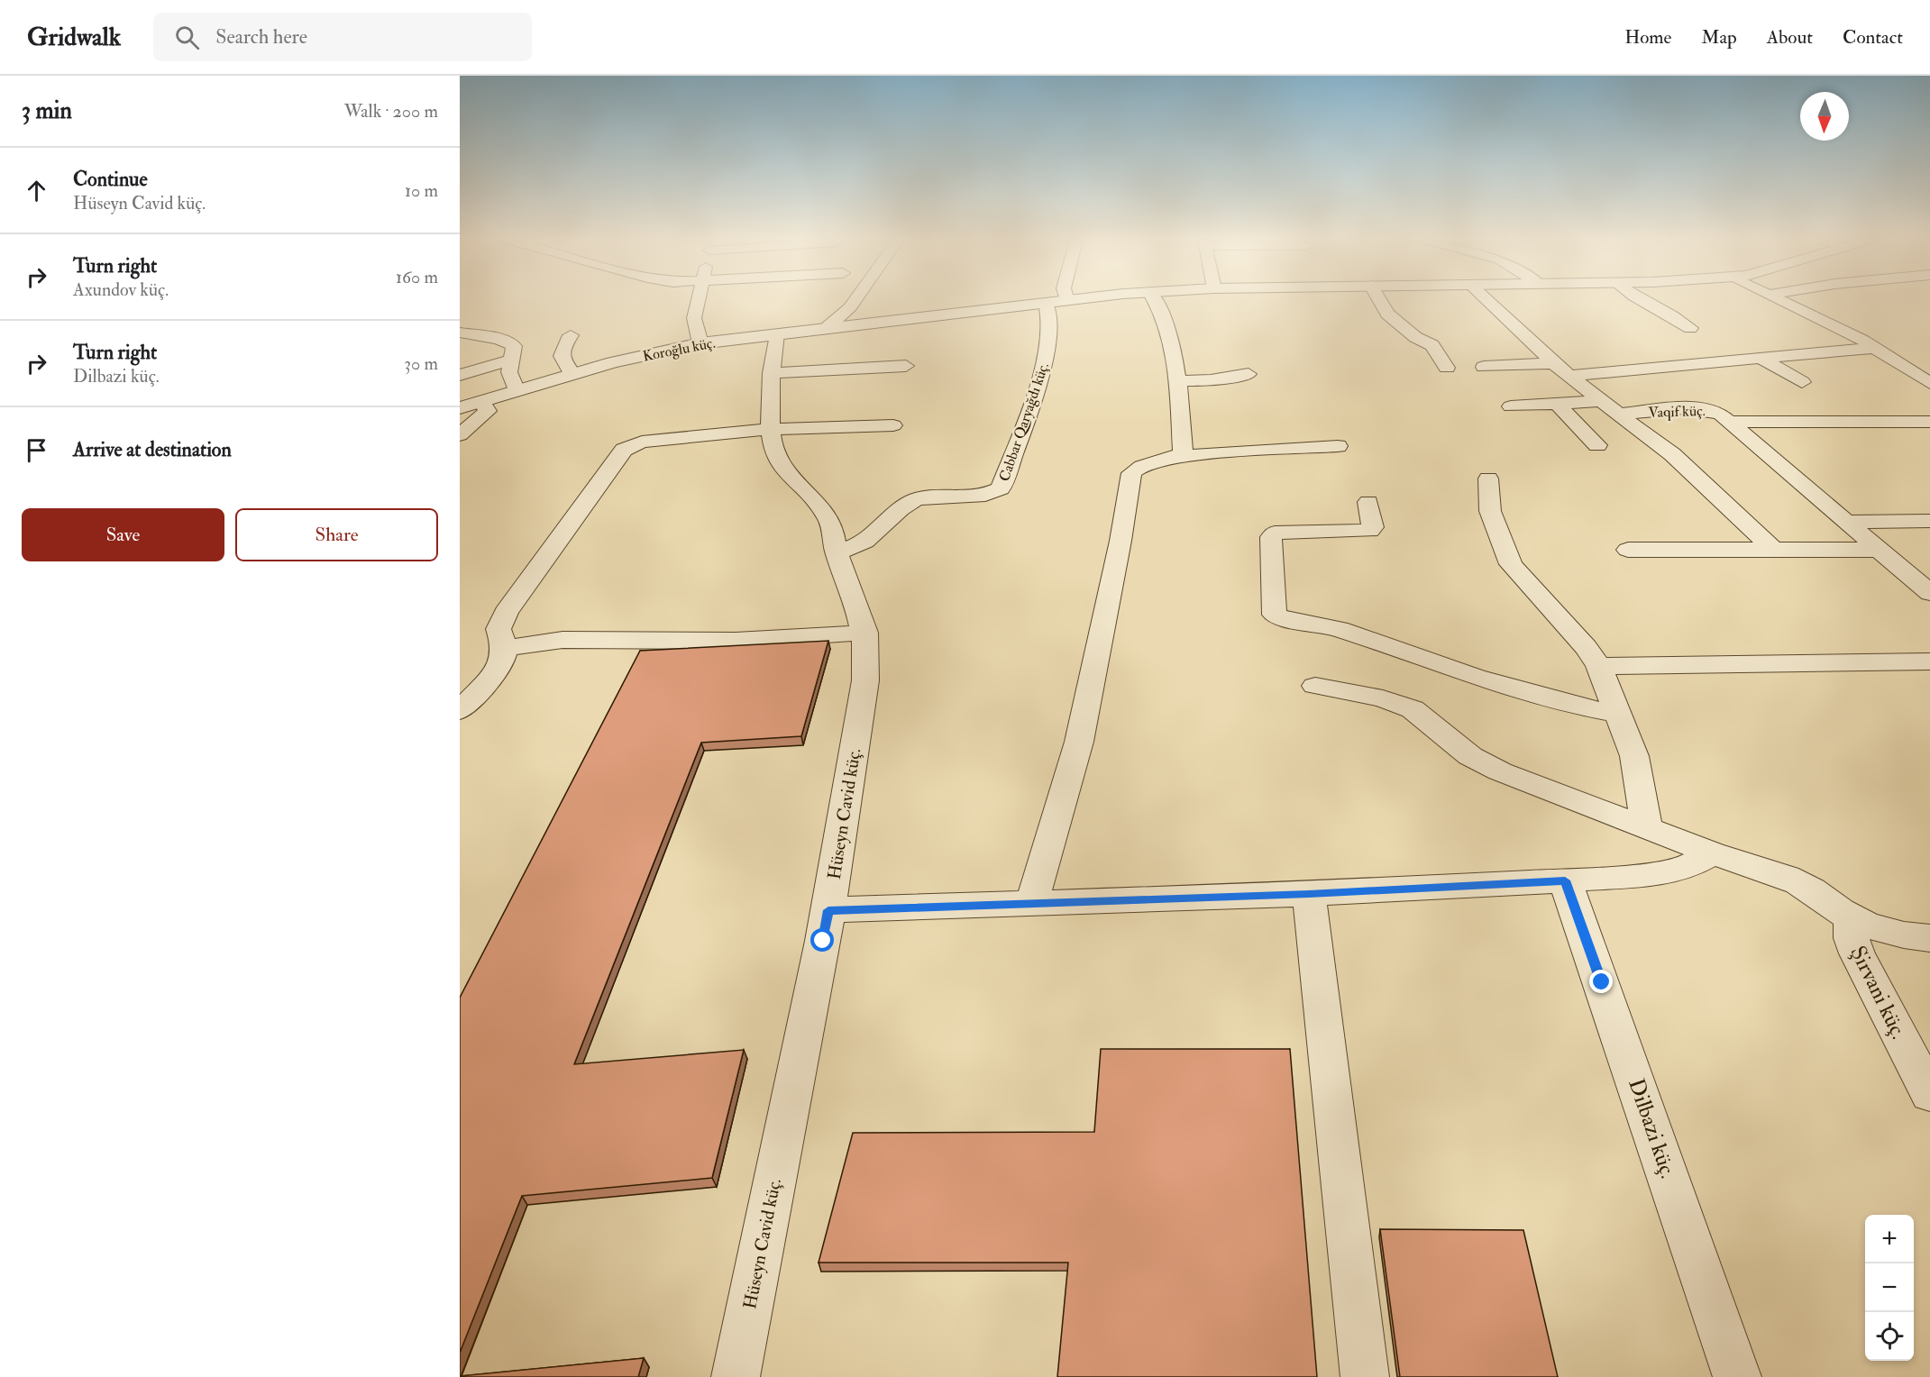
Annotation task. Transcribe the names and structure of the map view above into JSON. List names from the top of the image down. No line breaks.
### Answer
{"streets":{"street":["Koroğlu küç.","Vaqif küç.","Cabbar Qaryağdı küç.","Hüseyn Cavid küç.","Şirvani küç.","Dilbazi küç."]},"crossings":[["Koroğlu küç.","Cabbar Qaryağdı küç."],["Koroğlu küç.","Hüseyn Cavid küç."],["Cabbar Qaryağdı küç.","Hüseyn Cavid küç."]],"north":"bottom","page":{"header":"Gridwalk","search":"Search here","nav":["Home","Map","About","Contact"],"heading":["3 min","Walk · 200 m"],"list":[["Continue","Hüseyn Cavid küç.","10 m"],["Turn right","Axundov küç.","160 m"],["Turn right","Dilbazi küç.","30 m"],"Arrive at destination"],"buttons":["Save","Share"],"map_buttons":["+","−"]}}
